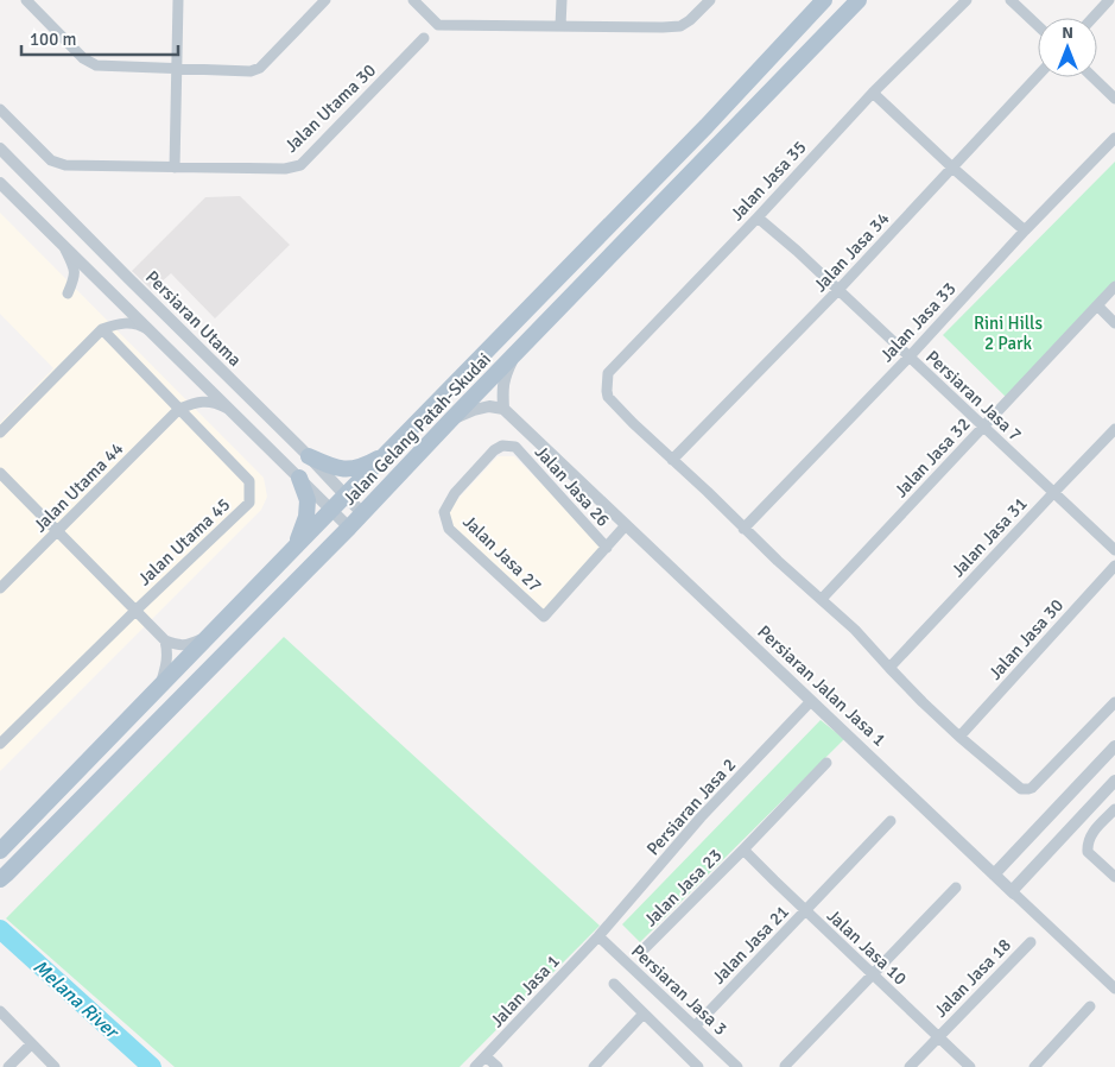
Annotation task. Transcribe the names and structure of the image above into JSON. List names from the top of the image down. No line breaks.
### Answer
{"streets":{"main road":["Jalan Gelang Patah-Skudai"],"street":["Jalan Utama 30","Jalan Jasa 35","Jalan Jasa 34","Persiaran Utama","Jalan Jasa 33","Persiaran Jasa 7","Jalan Jasa 32","Jalan Jasa 26","Jalan Utama 44","Jalan Jasa 31","Jalan Utama 45","Jalan Jasa 27","Jalan Jasa 30","Persiaran Jalan Jasa 1","Persiaran Jasa 2","Jalan Jasa 23","Jalan Jasa 21","Jalan Jasa 10","Jalan Jasa 18","Persiaran Jasa 3","Jalan Jasa 1"]},"crossings":[["Jalan Jasa 35","Jalan Jasa 34"],["Jalan Jasa 35","Persiaran Jasa 7"],["Jalan Jasa 34","Persiaran Jasa 7"],["Persiaran Utama","Jalan Gelang Patah-Skudai"],["Jalan Jasa 33","Persiaran Jasa 7"],["Persiaran Jasa 7","Jalan Jasa 32"],["Persiaran Jasa 7","Jalan Jasa 31"],["Jalan Jasa 26","Jalan Jasa 27"],["Jalan Utama 44","Jalan Utama 45"],["Persiaran Jalan Jasa 1","Persiaran Jasa 2"],["Persiaran Jasa 2","Persiaran Jasa 3"],["Persiaran Jasa 2","Jalan Jasa 1"],["Jalan Jasa 23","Jalan Jasa 10"],["Jalan Jasa 21","Jalan Jasa 10"],["Jalan Jasa 21","Persiaran Jasa 3"],["Jalan Jasa 10","Jalan Jasa 18"],["Persiaran Jasa 3","Jalan Jasa 1"]],"water":["Melana River"],"parks":["Rini Hills 2 Park"],"scale_bar":"100 m","north":"top"}
